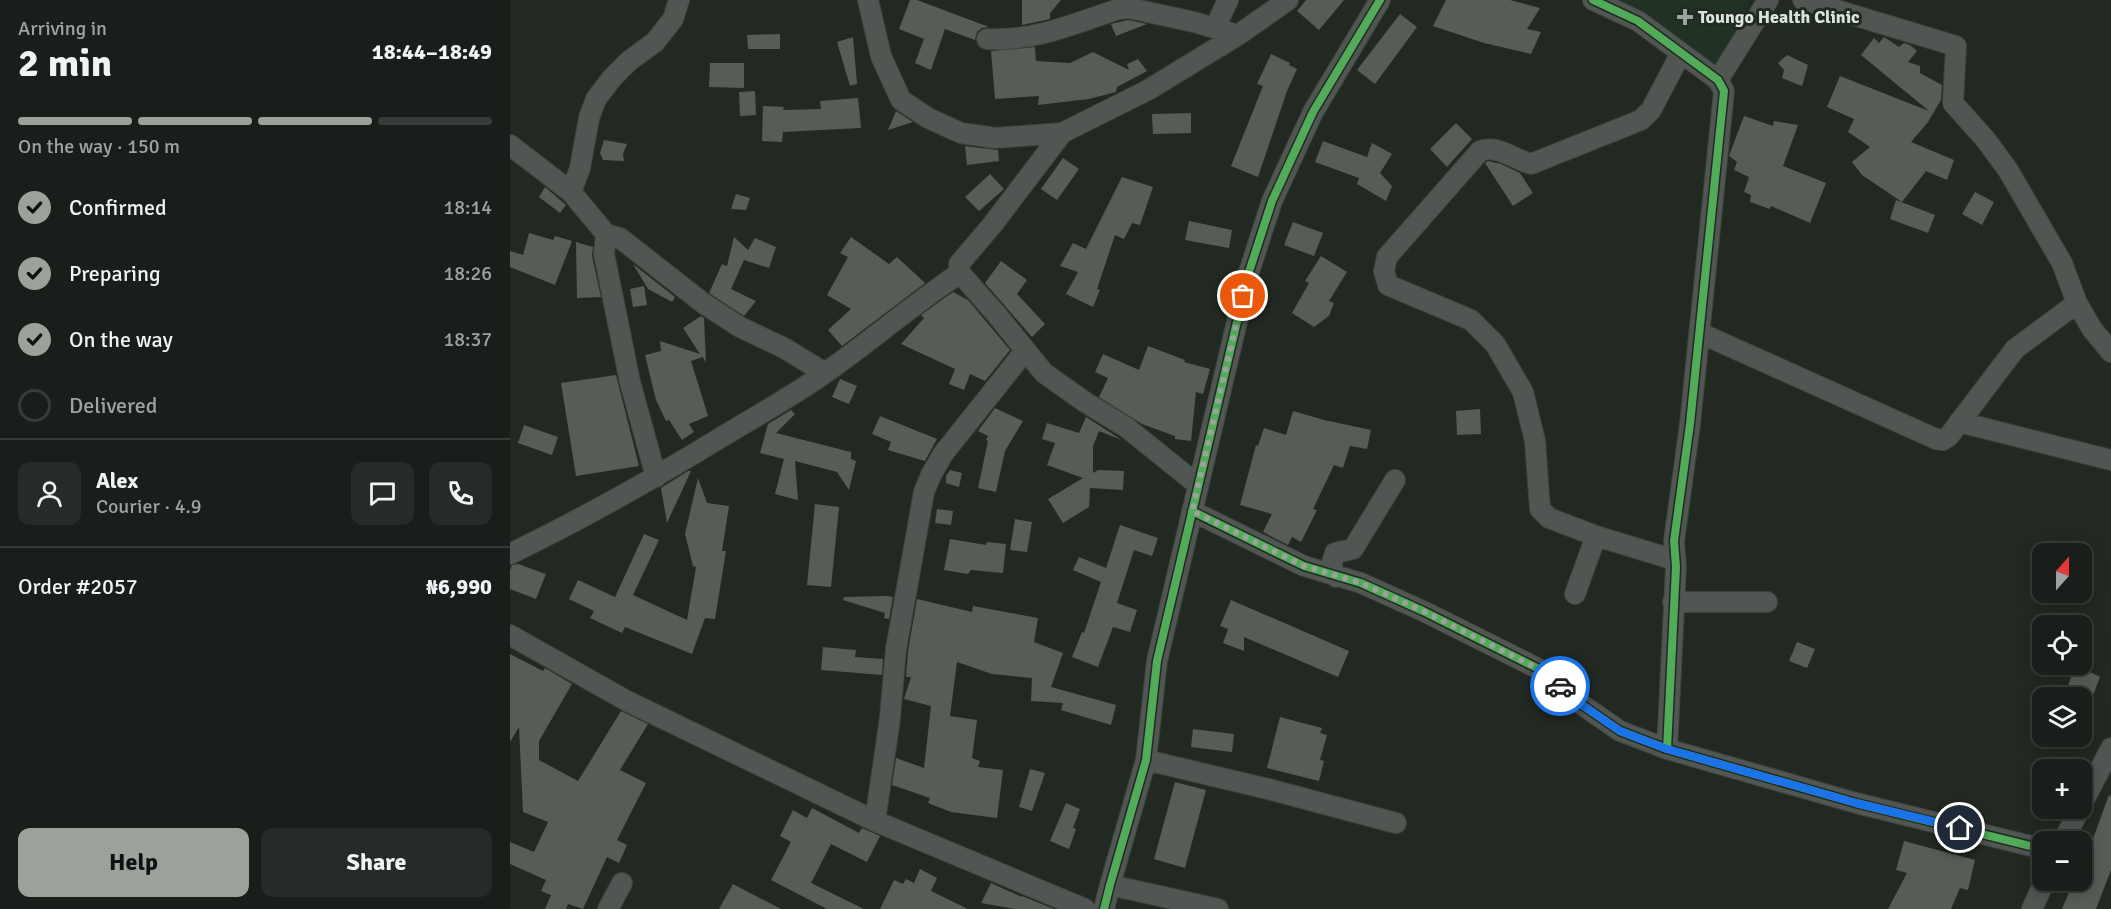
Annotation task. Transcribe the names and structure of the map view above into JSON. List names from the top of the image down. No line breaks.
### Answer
{"places":{"health":["Toungo Health Clinic"]},"north":"top","page":{"heading":["2 min","Arriving in","18:44–18:49"],"panel":["Alex","Courier · 4.9","Order #2057","₦6,990"],"bar":"On the way · 150 m","list":[["Confirmed","18:14"],["Preparing","18:26"],["On the way","18:37"],"Delivered"],"map_buttons":["+","−"],"buttons":["Help","Share"]}}
